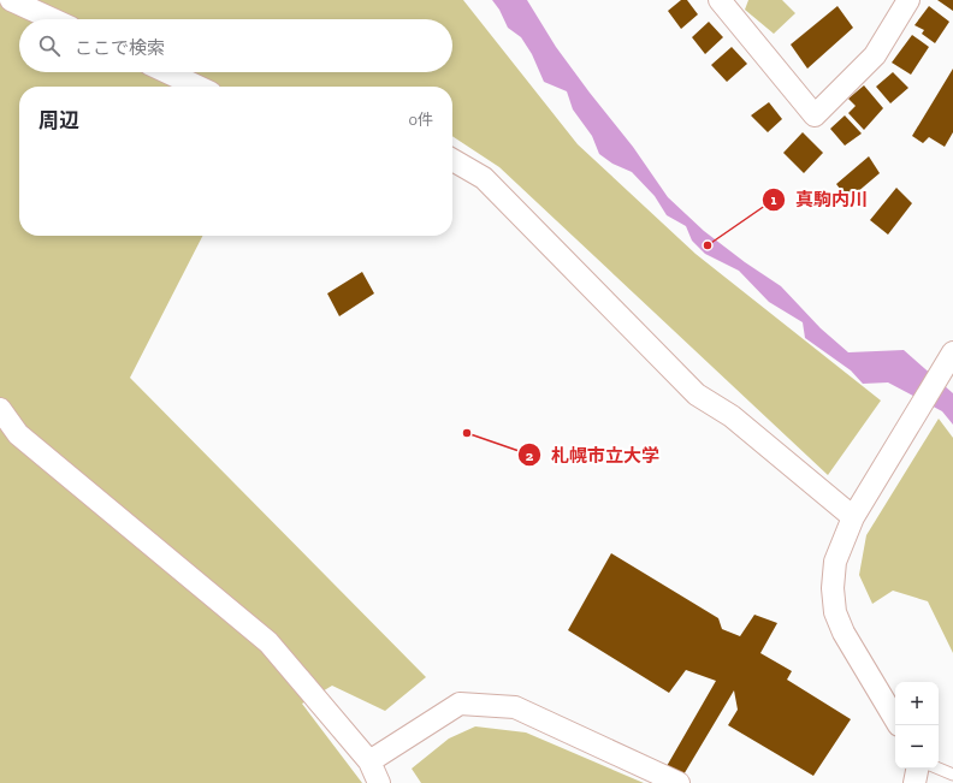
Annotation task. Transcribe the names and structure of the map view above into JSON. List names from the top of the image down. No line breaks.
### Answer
{"places":["真駒内川","札幌市立大学"],"page":{"search":"ここで検索","heading":["周辺","0件"],"map_buttons":["+","−"]}}
